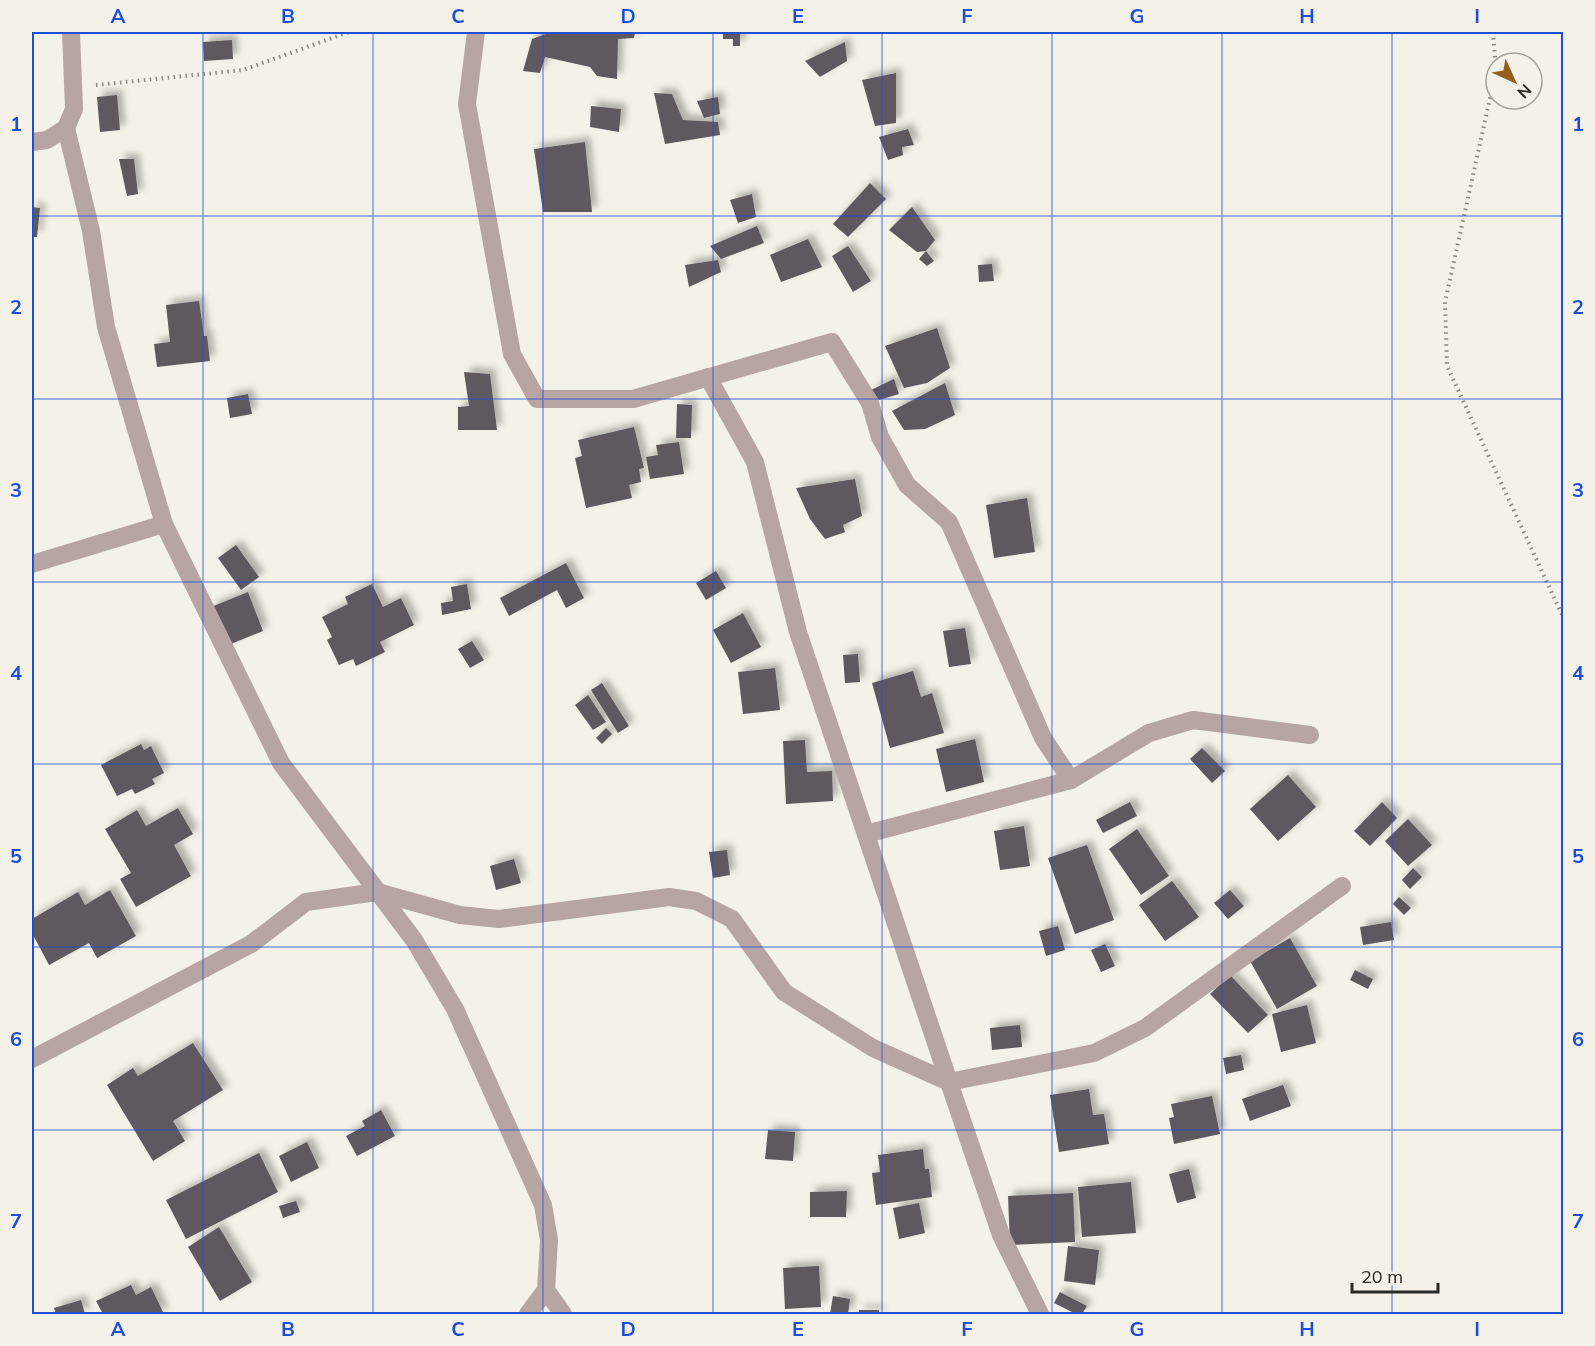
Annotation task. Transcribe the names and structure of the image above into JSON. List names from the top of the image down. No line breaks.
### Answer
{"scale_bar":"20 m","north":"bottom right","grid":{"columns":["A","B","C","D","E","F","G","H","I"],"rows":["1","2","3","4","5","6","7"]}}
